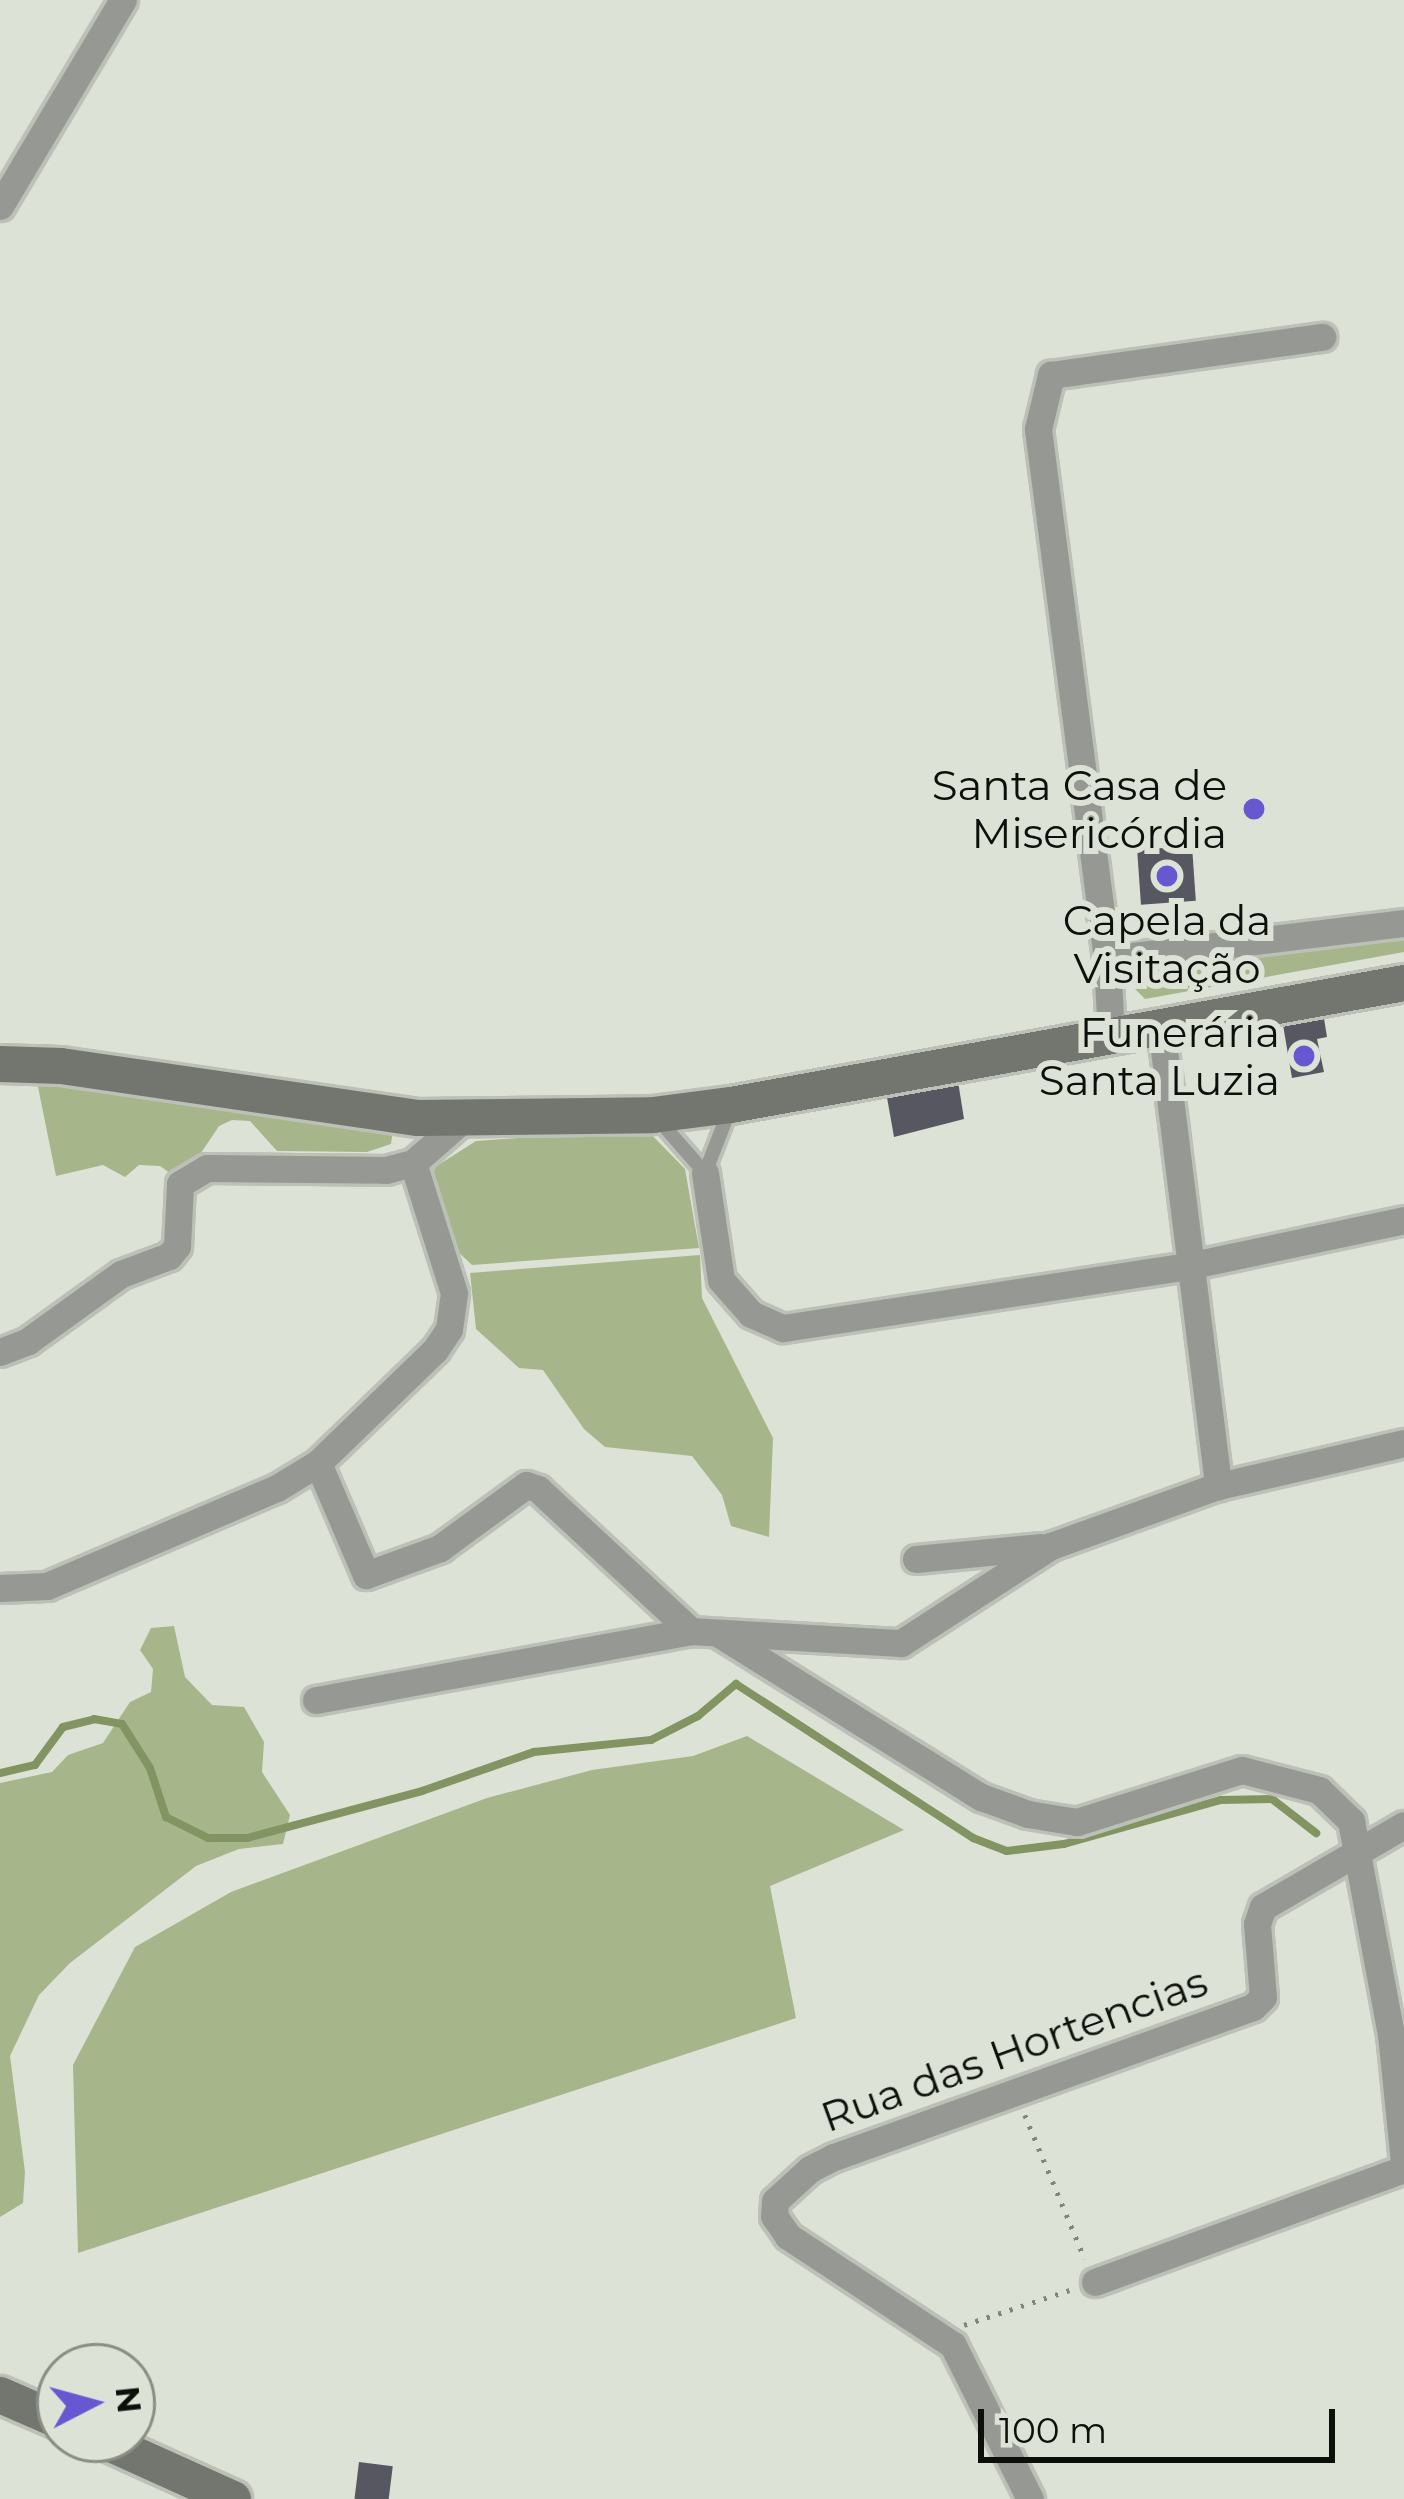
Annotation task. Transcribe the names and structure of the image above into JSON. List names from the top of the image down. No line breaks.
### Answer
{"streets":{"street":["Rua das Hortencias"]},"places":["Santa Casa de Misericórdia","Capela da Visitação","Funerária Santa Luzia"],"scale_bar":"100 m","north":"right"}
